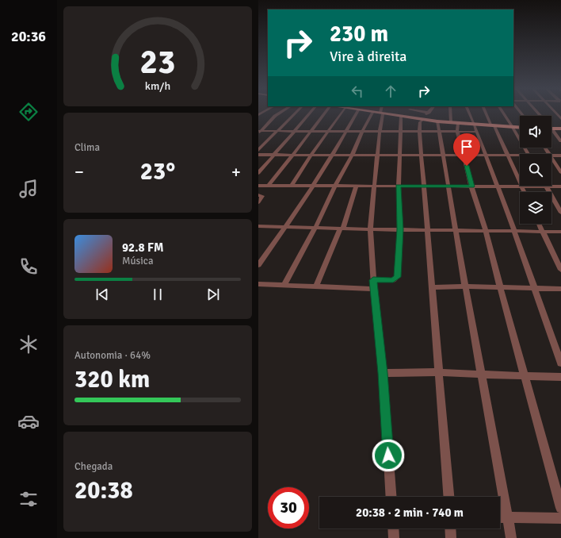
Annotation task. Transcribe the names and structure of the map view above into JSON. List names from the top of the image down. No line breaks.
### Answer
{"page":{"tabs":"20:36","turn":["230 m","Vire à direita"],"tile":["Clima",["Autonomia · 64%","320 km"],["Chegada","20:38"]],"heat":["−","23°","+"],"song":["92.8 FM","Música"],"limit":"30","trip":"20:38 · 2 min · 740 m","gauge":["23","km/h"]}}
